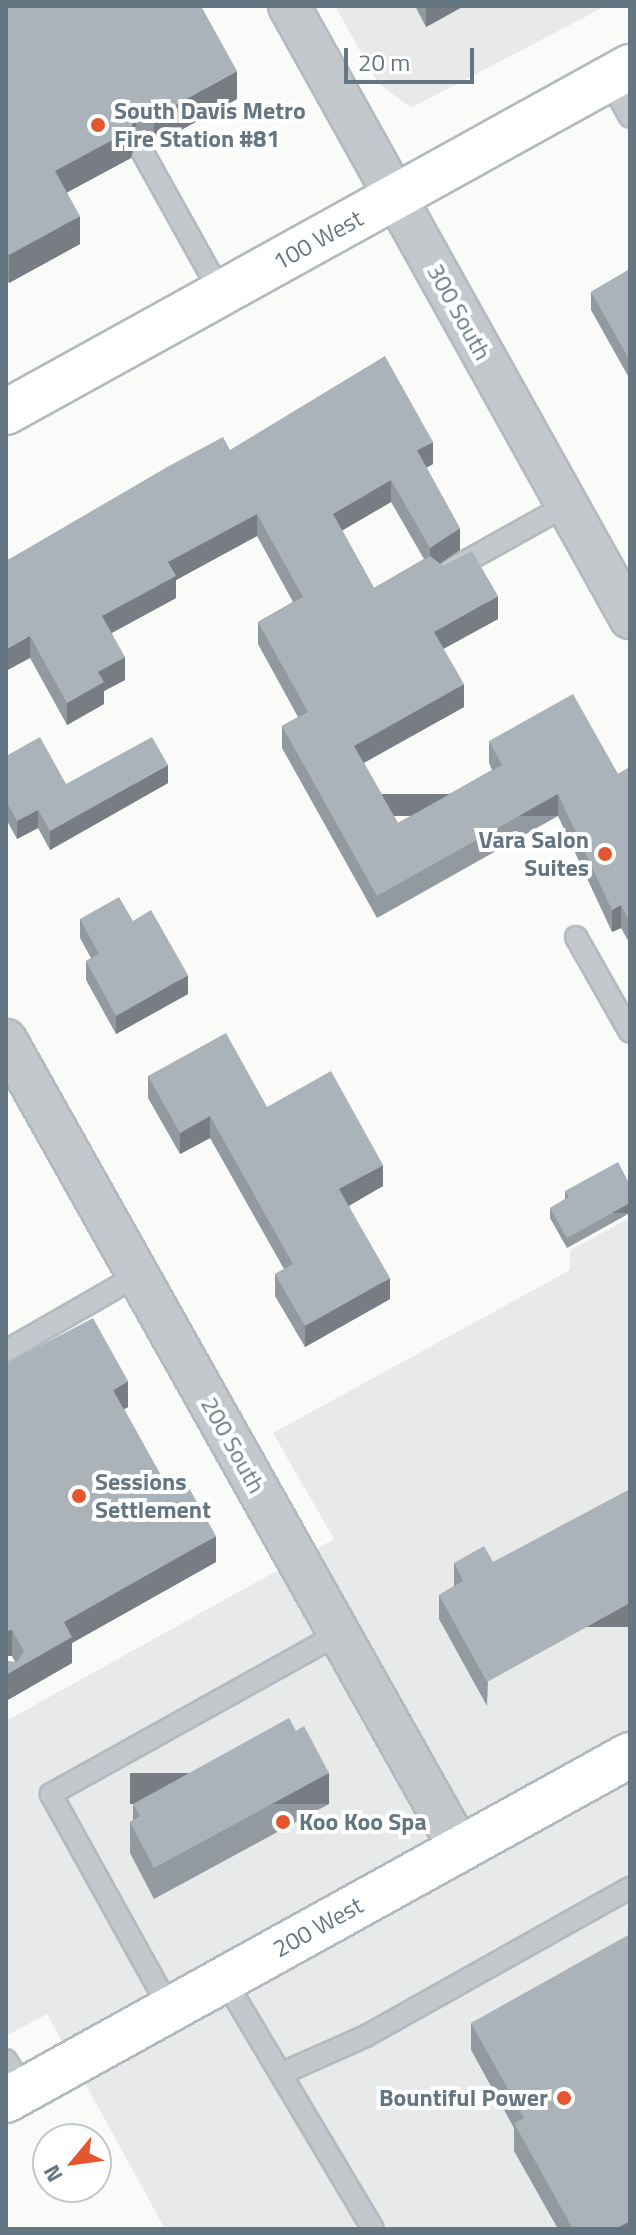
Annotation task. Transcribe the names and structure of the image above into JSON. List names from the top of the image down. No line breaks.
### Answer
{"streets":{"main road":["100 West","200 West"],"street":["300 South","200 South"]},"crossings":[["100 West","300 South"],["200 South","200 West"]],"places":["South Davis Metro Fire Station #81","Vara Salon Suites","Sessions Settlement","Koo Koo Spa","Bountiful Power"],"scale_bar":"20 m","north":"bottom left"}
